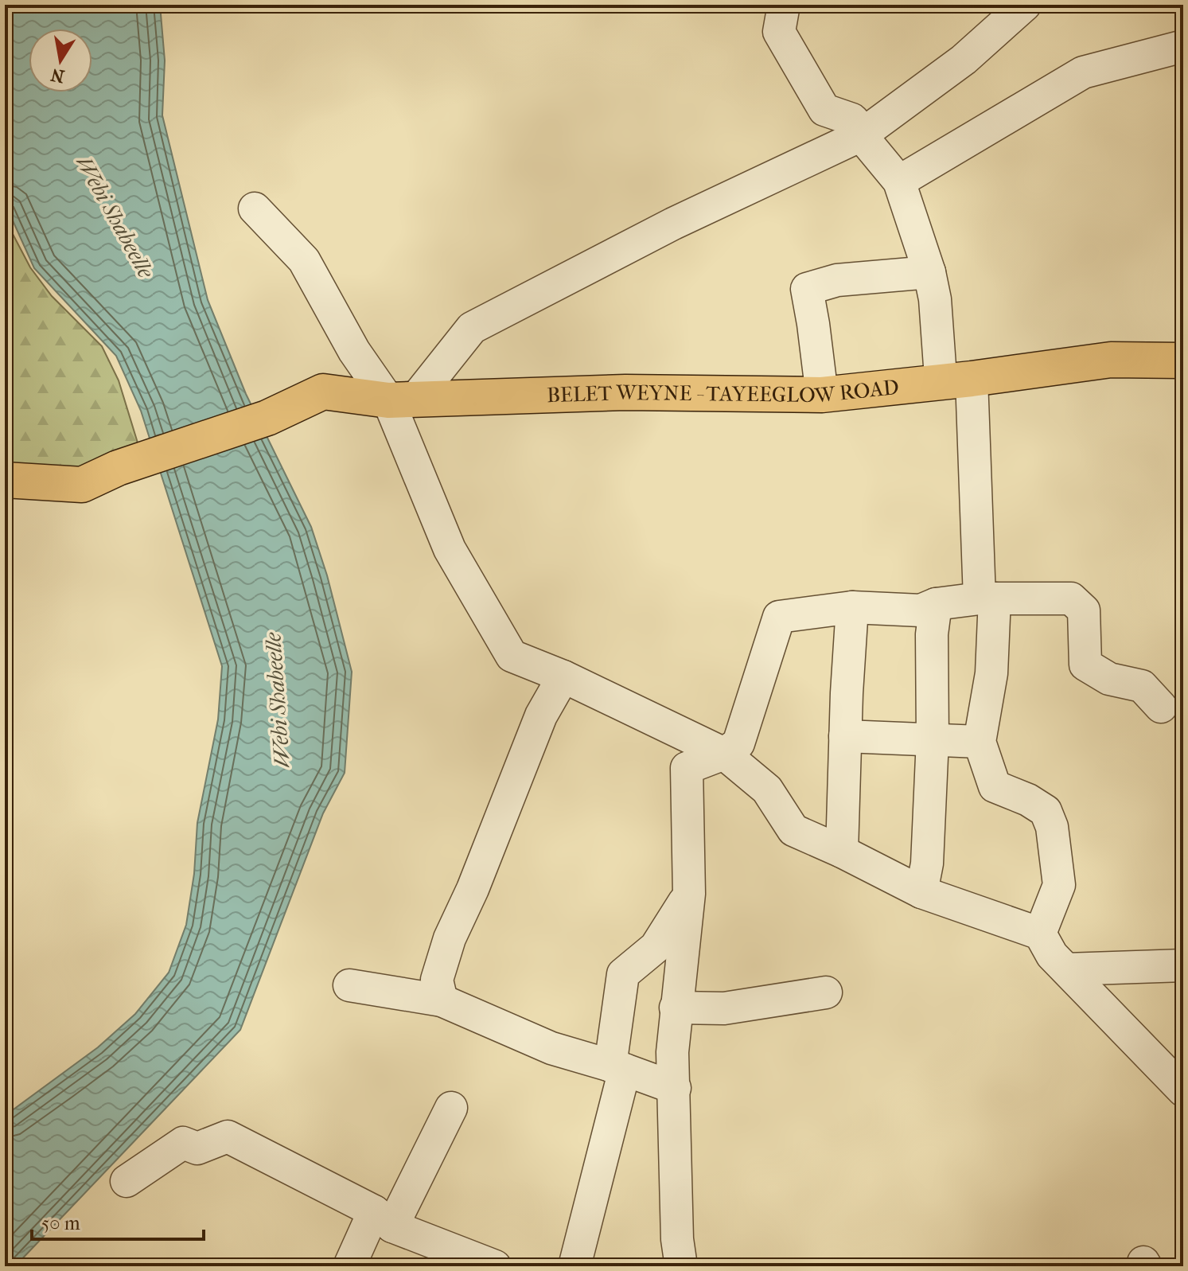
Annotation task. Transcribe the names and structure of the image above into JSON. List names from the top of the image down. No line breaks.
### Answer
{"streets":{"main road":["BELET WEYNE - TAYEEGLOW ROAD"]},"water":["Webi Shabeelle"],"scale_bar":"50 m","north":"bottom"}
